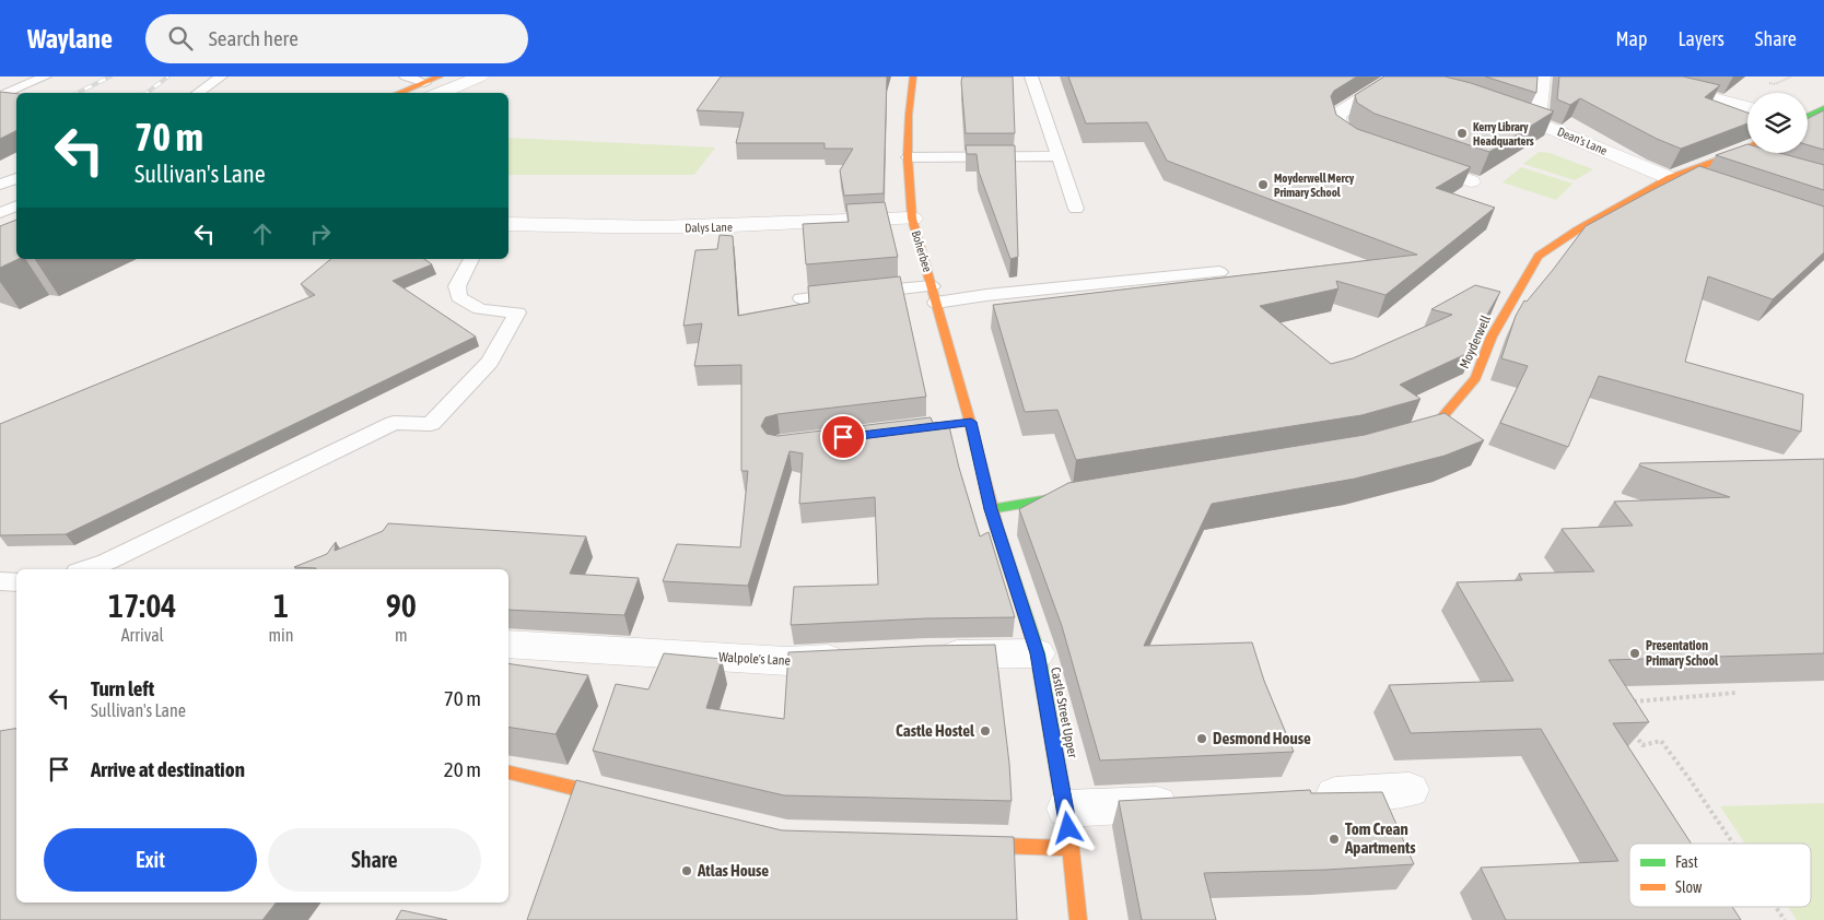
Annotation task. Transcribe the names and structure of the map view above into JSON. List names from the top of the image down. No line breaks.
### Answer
{"streets":{"main road":["Boherbee","Moyderwell","Castle Street Upper"],"street":["Dean's Lane","Dalys Lane","Walpole's Lane"]},"crossings":[["Dean's Lane","Moyderwell"],["Dalys Lane","Boherbee"],["Boherbee","Castle Street Upper"]],"places":["Kerry Library Headquarters","Moyderwell Mercy Primary School","Presentation Primary School","Castle Hostel","Desmond House","Tom Crean Apartments","Atlas House"],"legend":["Fast","Slow"],"page":{"header":"Waylane","search":"Search here","nav":["Map","Layers","Share"],"turn":["70 m","Sullivan's Lane"],"eta":["17:04","Arrival","1","min","90","m"],"list":[{"name":"Turn left","note":"Sullivan's Lane","value":"70 m"},{"name":"Arrive at destination","value":"20 m"}],"buttons":["Exit","Share"]}}
